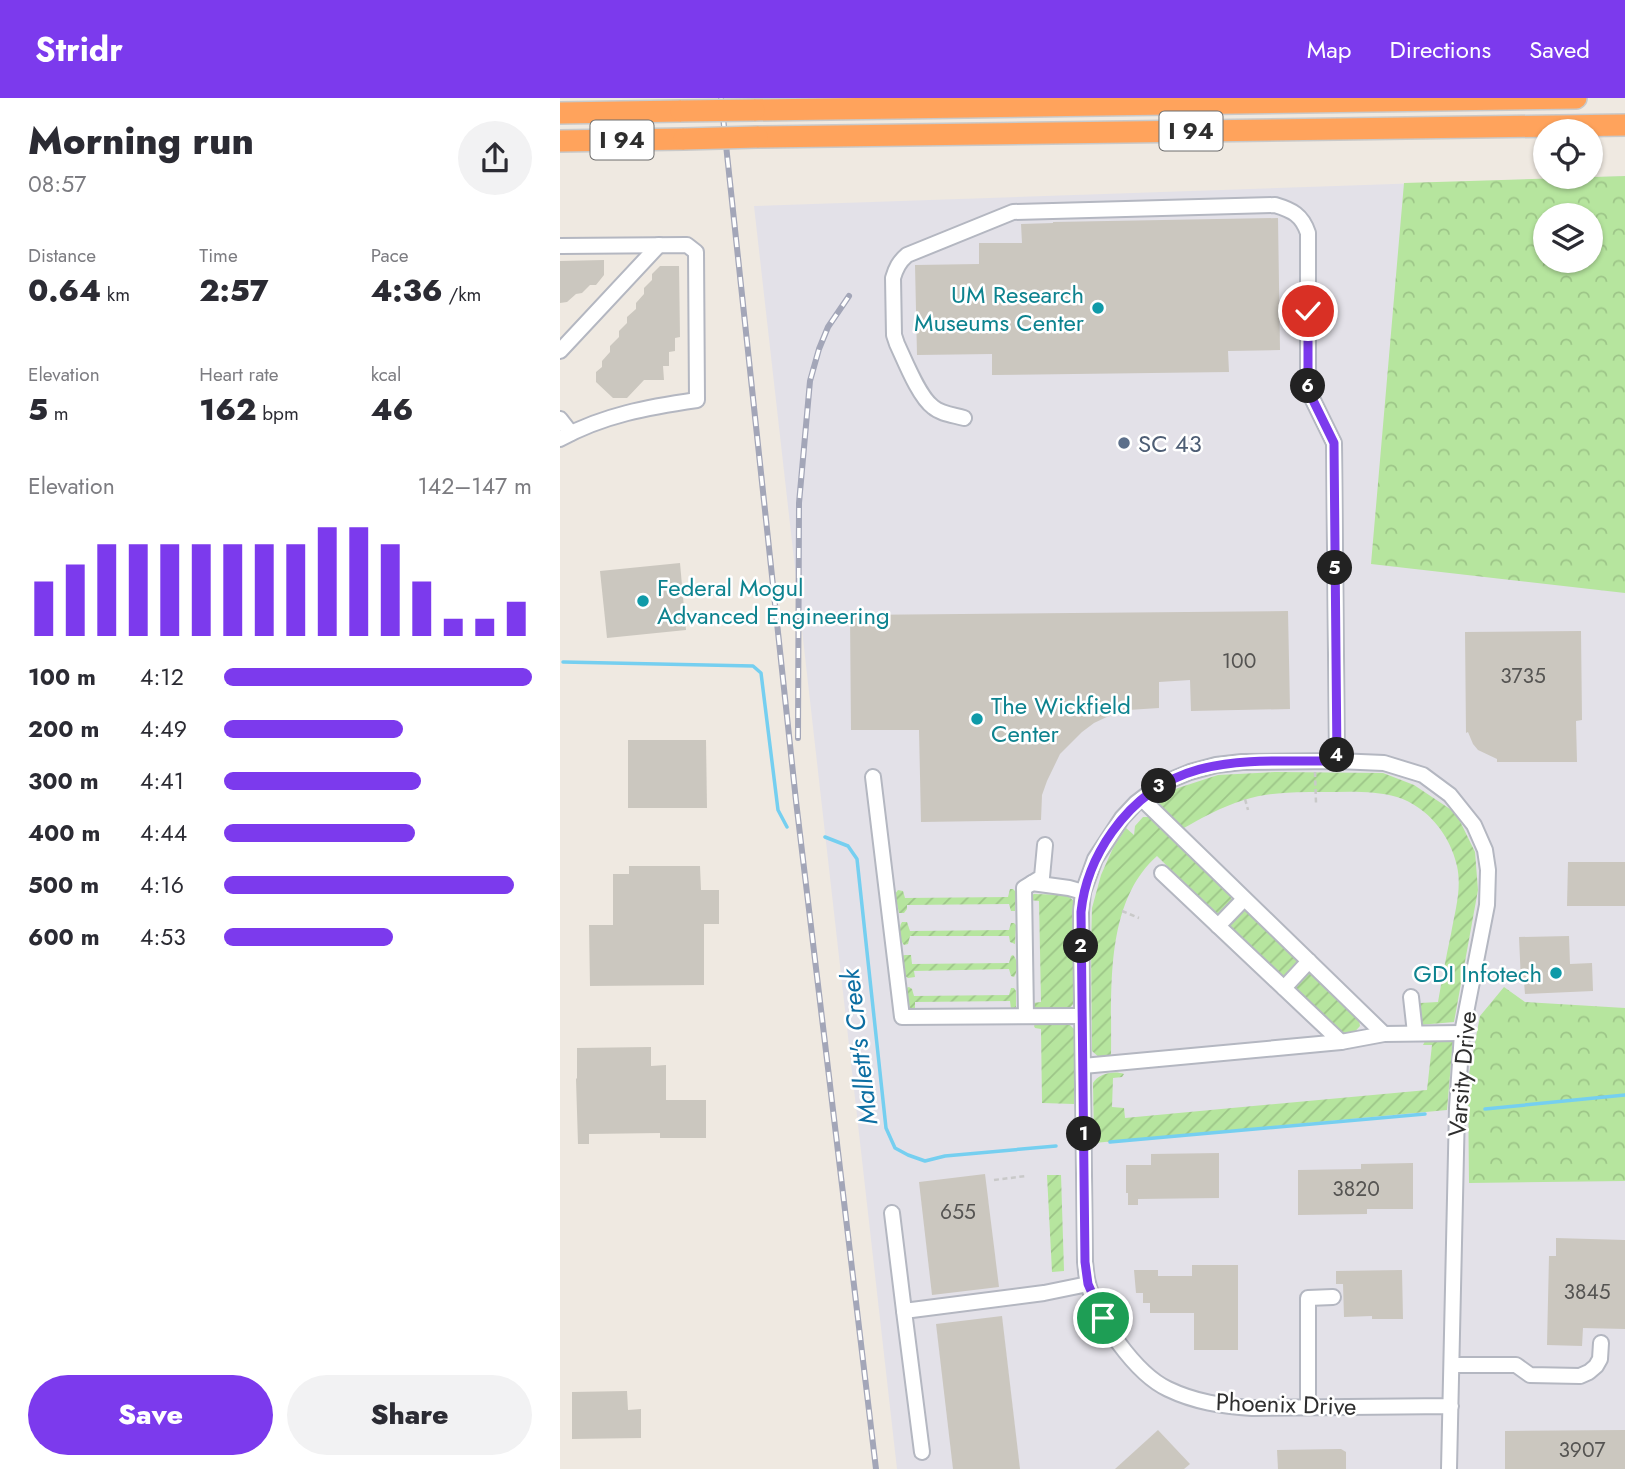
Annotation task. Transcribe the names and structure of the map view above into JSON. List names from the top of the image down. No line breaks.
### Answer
{"streets":{"highway":["I 94"],"street":["Varsity Drive","Phoenix Drive"]},"crossings":[["Varsity Drive","Phoenix Drive"]],"water":["Mallett's Creek"],"places":["UM Research Museums Center","SC 43","Federal Mogul Advanced Engineering","The Wickfield Center","GDI Infotech"],"house_numbers":["100","3735","3820","655","3845","3907"],"page":{"header":"Stridr","nav":["Map","Directions","Saved"],"heading":["Morning run","08:57"],"stats":[["Distance","0.64 km"],["Time","2:57"],["Pace","4:36 /km"],["Elevation","5 m"],["Heart rate","162 bpm"],["kcal","46"]],"pins":["6","5","4","3","2","1"],"chart":["Elevation","142–147 m"],"list":[{"name":"100 m","note":"4:12"},{"name":"200 m","note":"4:49"},{"name":"300 m","note":"4:41"},{"name":"400 m","note":"4:44"},{"name":"500 m","note":"4:16"},{"name":"600 m","note":"4:53"}],"buttons":["Save","Share"]}}
